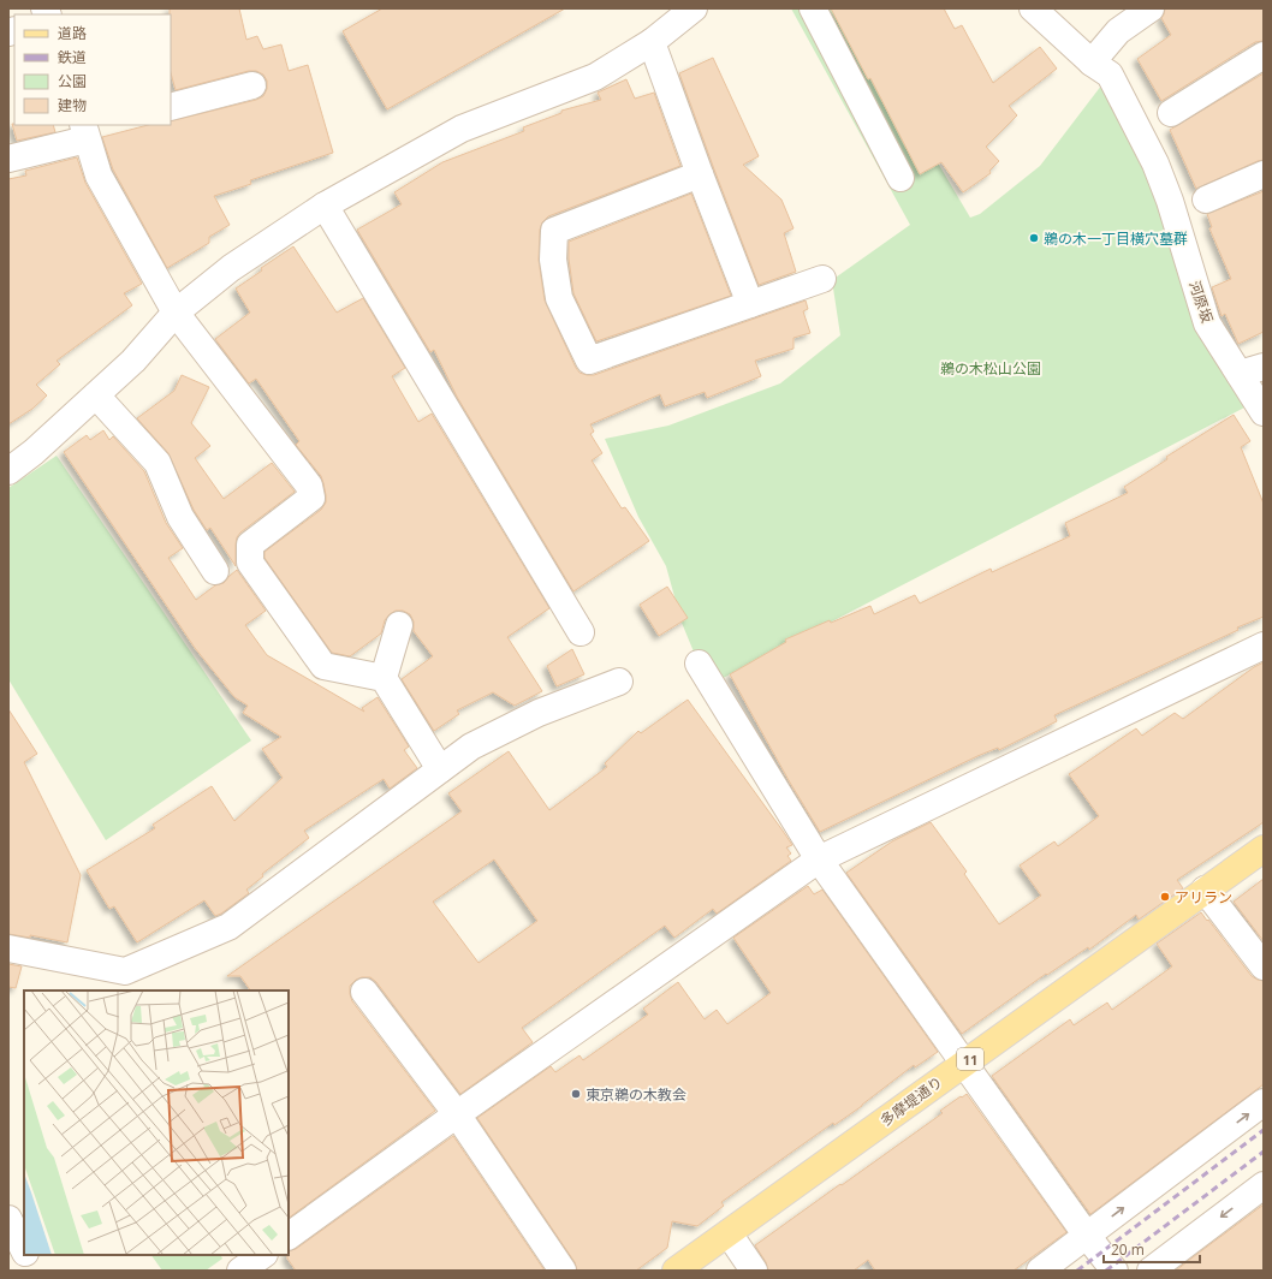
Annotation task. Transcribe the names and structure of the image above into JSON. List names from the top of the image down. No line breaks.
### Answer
{"streets":{"main road":["11","多摩堤通り"],"street":["河原坂"]},"parks":["鵜の木松山公園"],"places":["鵜の木一丁目横穴墓群","アリラン","東京鵜の木教会"],"legend":["道路","鉄道","公園","建物"],"scale_bar":"20 m"}
